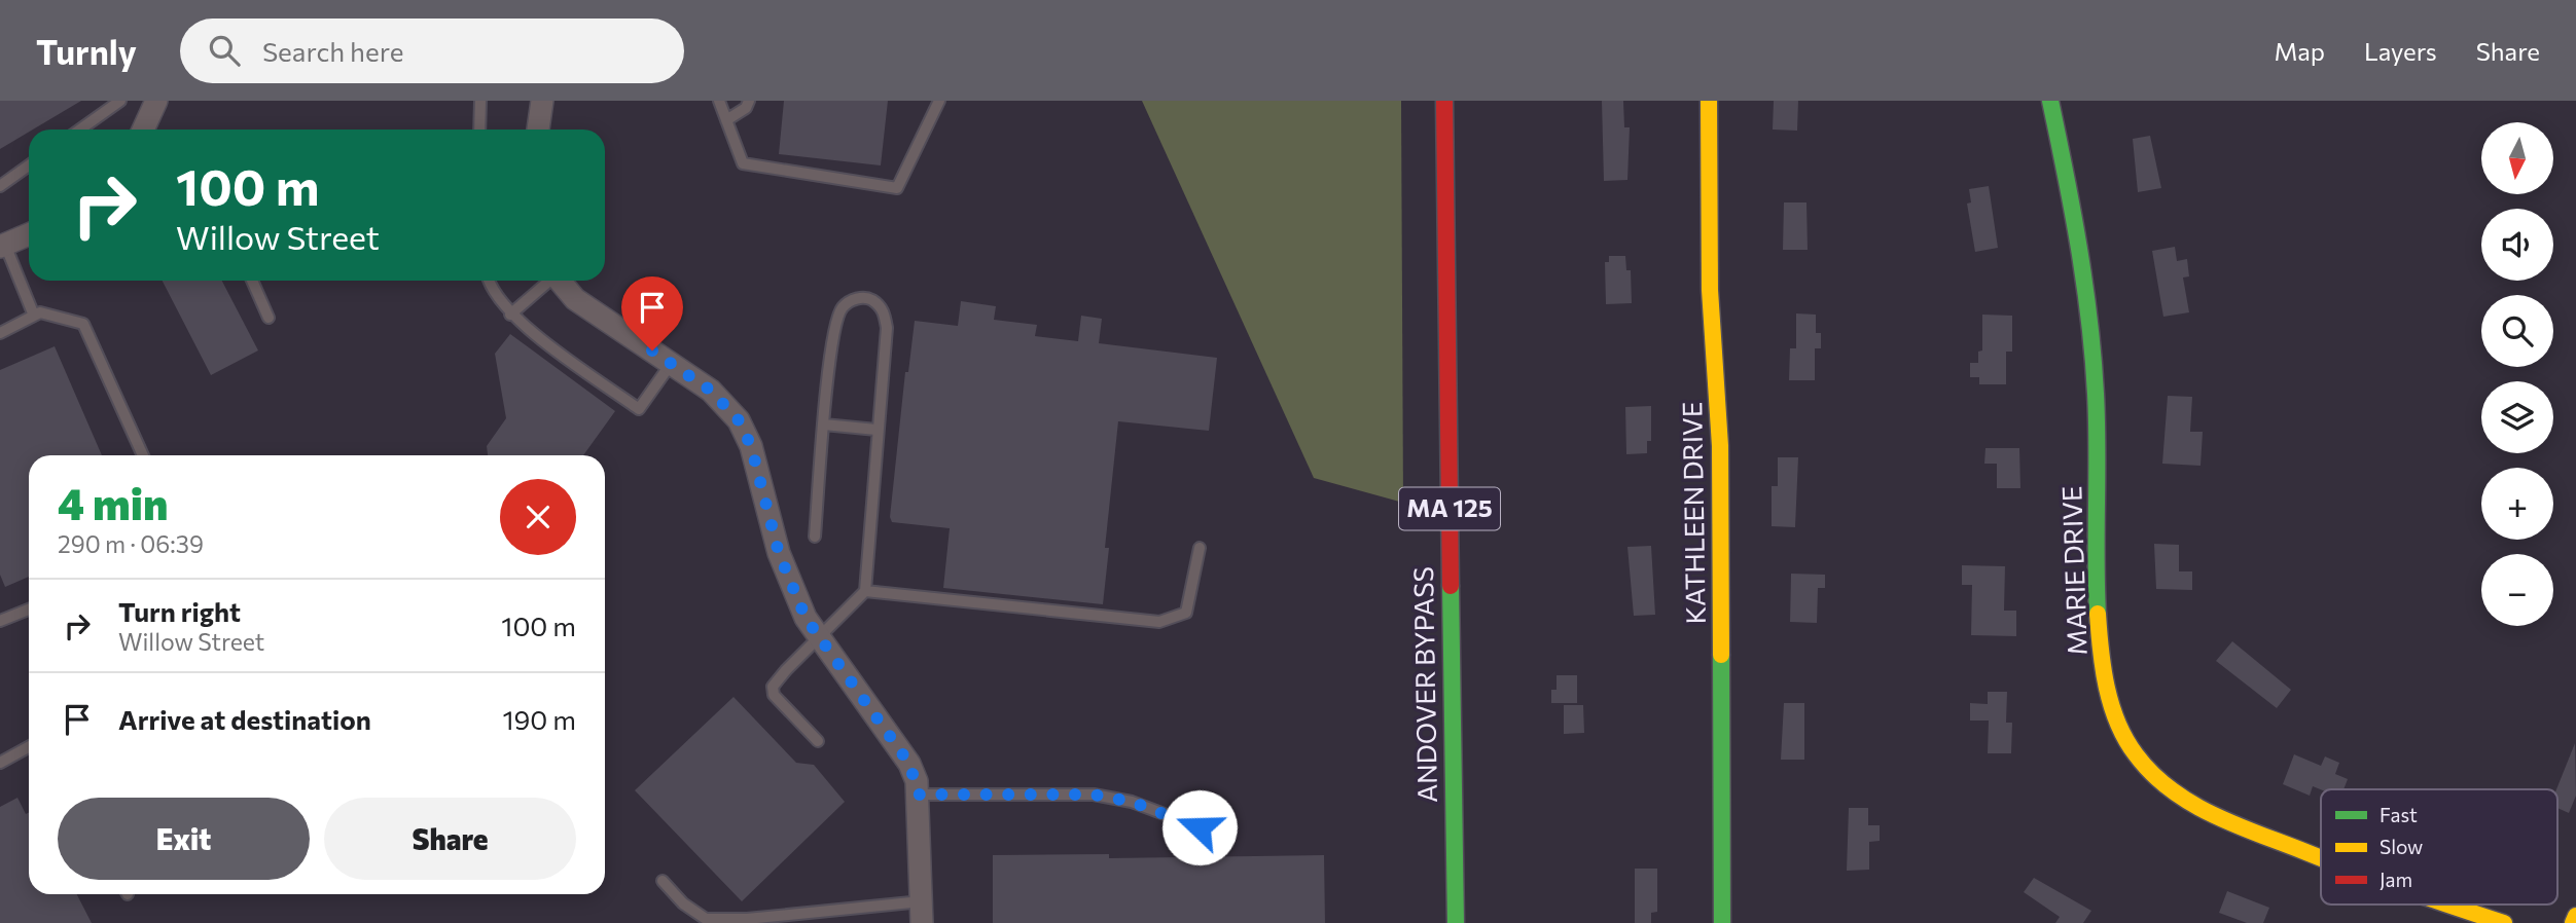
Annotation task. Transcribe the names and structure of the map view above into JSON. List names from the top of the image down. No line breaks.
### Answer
{"streets":{"street":["MA 125","KATHLEEN DRIVE","MARIE DRIVE","ANDOVER BYPASS"]},"legend":["Fast","Slow","Jam"],"north":"bottom","page":{"header":"Turnly","search":"Search here","nav":["Map","Layers","Share"],"map_buttons":["+","−"],"turn":["100 m","Willow Street"],"heading":["4 min","290 m · 06:39"],"list":[{"name":"Turn right","note":"Willow Street","value":"100 m"},{"name":"Arrive at destination","value":"190 m"}],"buttons":["Exit","Share"]}}
